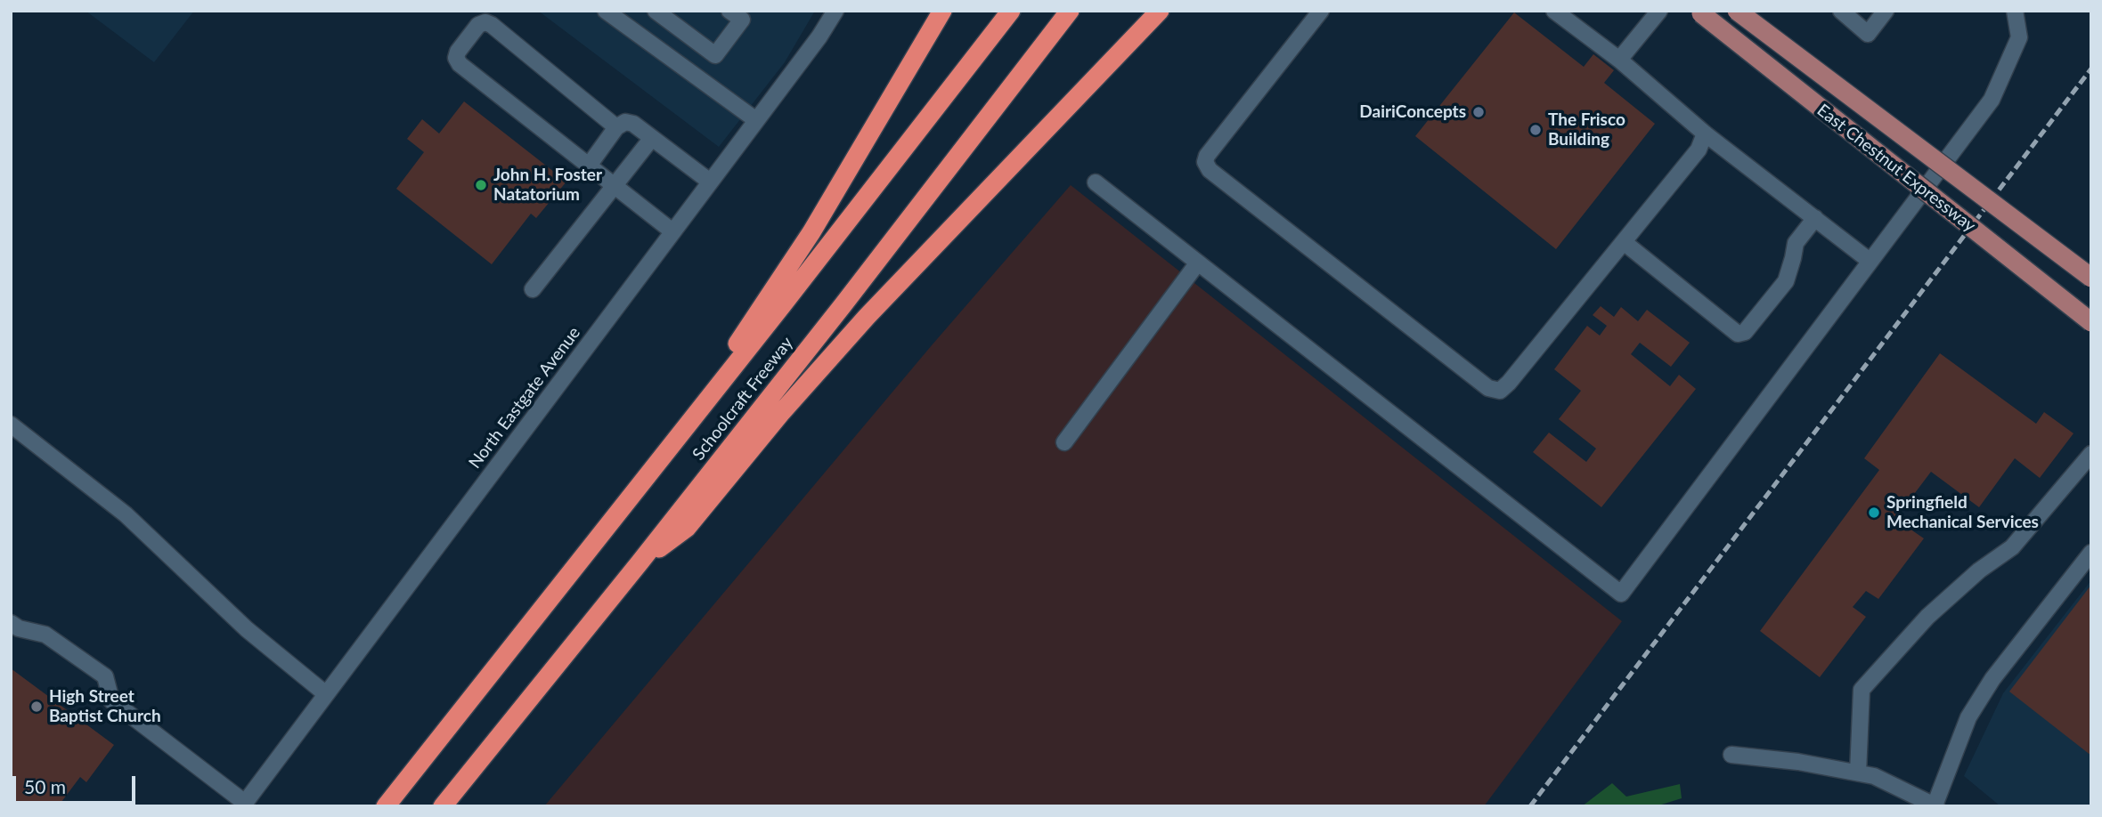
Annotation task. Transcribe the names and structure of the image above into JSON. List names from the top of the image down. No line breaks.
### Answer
{"streets":{"highway":["Schoolcraft Freeway"],"main road":["East Chestnut Expressway"],"street":["North Eastgate Avenue"]},"places":["DairiConcepts","The Frisco Building","John H. Foster Natatorium","Springfield Mechanical Services","High Street Baptist Church"],"scale_bar":"50 m"}
